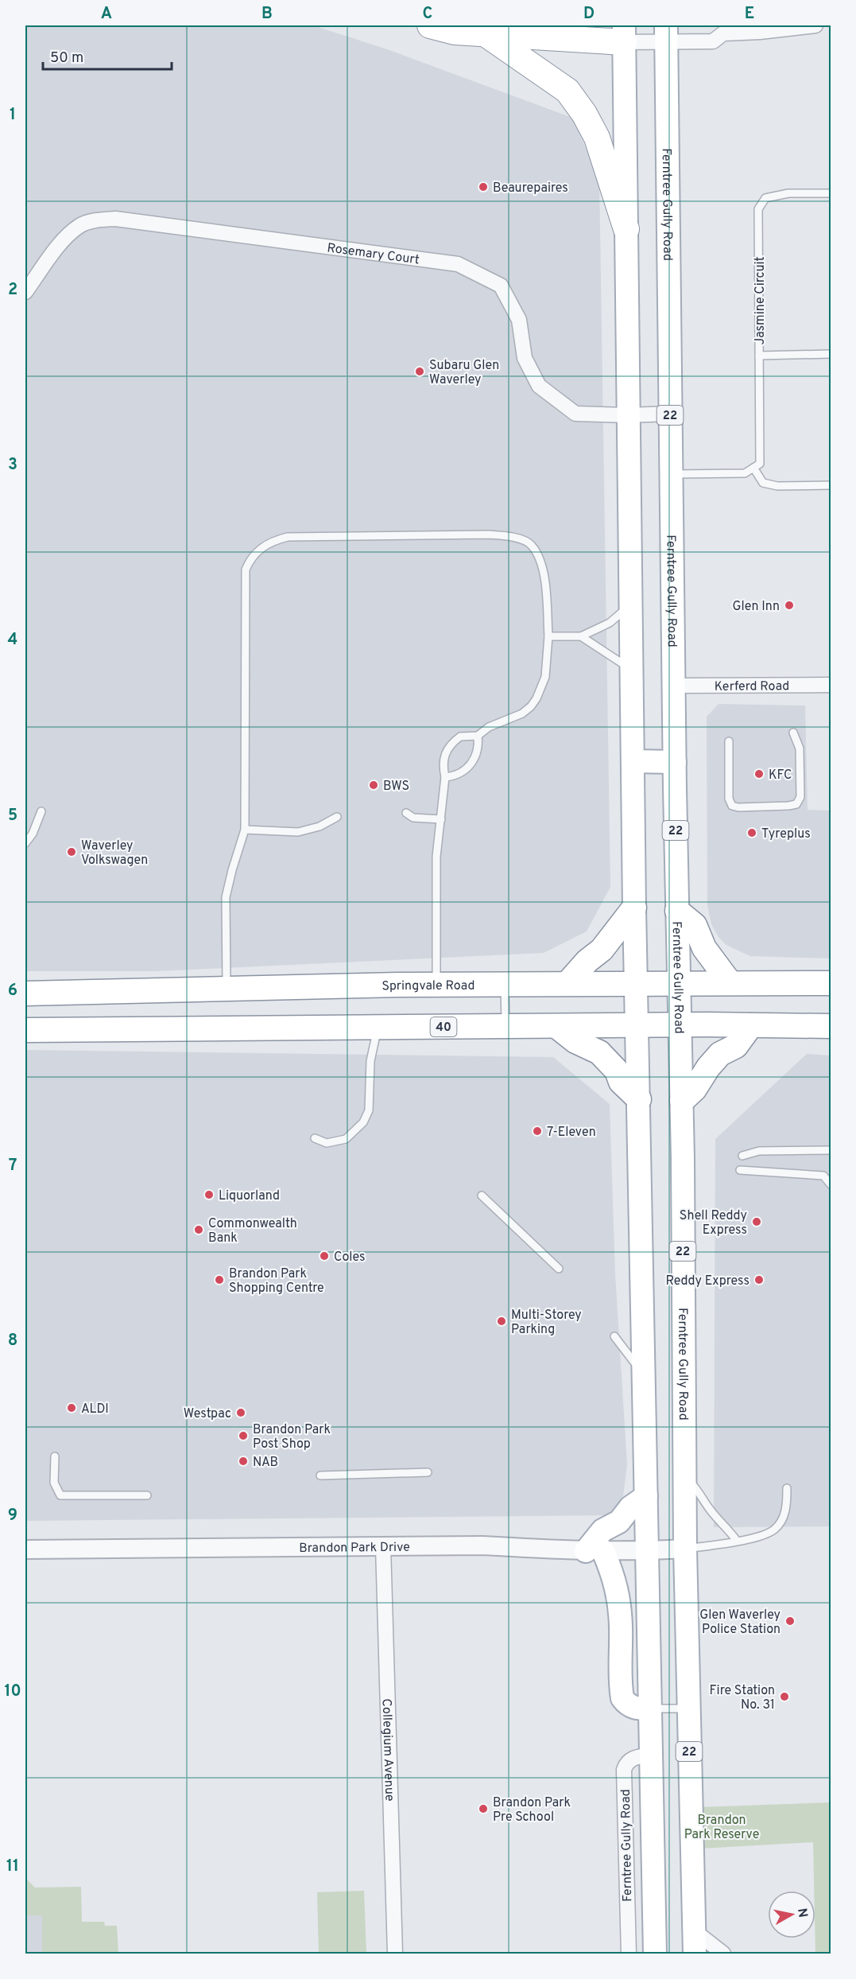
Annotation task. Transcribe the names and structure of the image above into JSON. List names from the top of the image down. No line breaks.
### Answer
{"streets":{"highway":["Springvale Road","40"],"main road":["Ferntree Gully Road","22"],"street":["Rosemary Court","Kerferd Road","Brandon Park Drive","Collegium Avenue"],"lane":["Jasmine Circuit"]},"crossings":[["Ferntree Gully Road","Rosemary Court"],["Ferntree Gully Road","Kerferd Road"],["Ferntree Gully Road","Springvale Road"],["Ferntree Gully Road","40"],["Ferntree Gully Road","Brandon Park Drive"],["Brandon Park Drive","Collegium Avenue"]],"parks":["Brandon Park Reserve"],"places":["Beaurepaires","Subaru Glen Waverley","Glen Inn","KFC","BWS","Tyreplus","Waverley Volkswagen","7-Eleven","Liquorland","Shell Reddy Express","Commonwealth Bank","Coles","Brandon Park Shopping Centre","Reddy Express","Multi-Storey Parking","ALDI","Westpac","Brandon Park Post Shop","NAB","Glen Waverley Police Station","Fire Station No. 31","Brandon Park Pre School"],"scale_bar":"50 m","north":"right","grid":{"columns":["A","B","C","D","E"],"rows":["1","2","3","4","5","6","7","8","9","10","11"]}}
